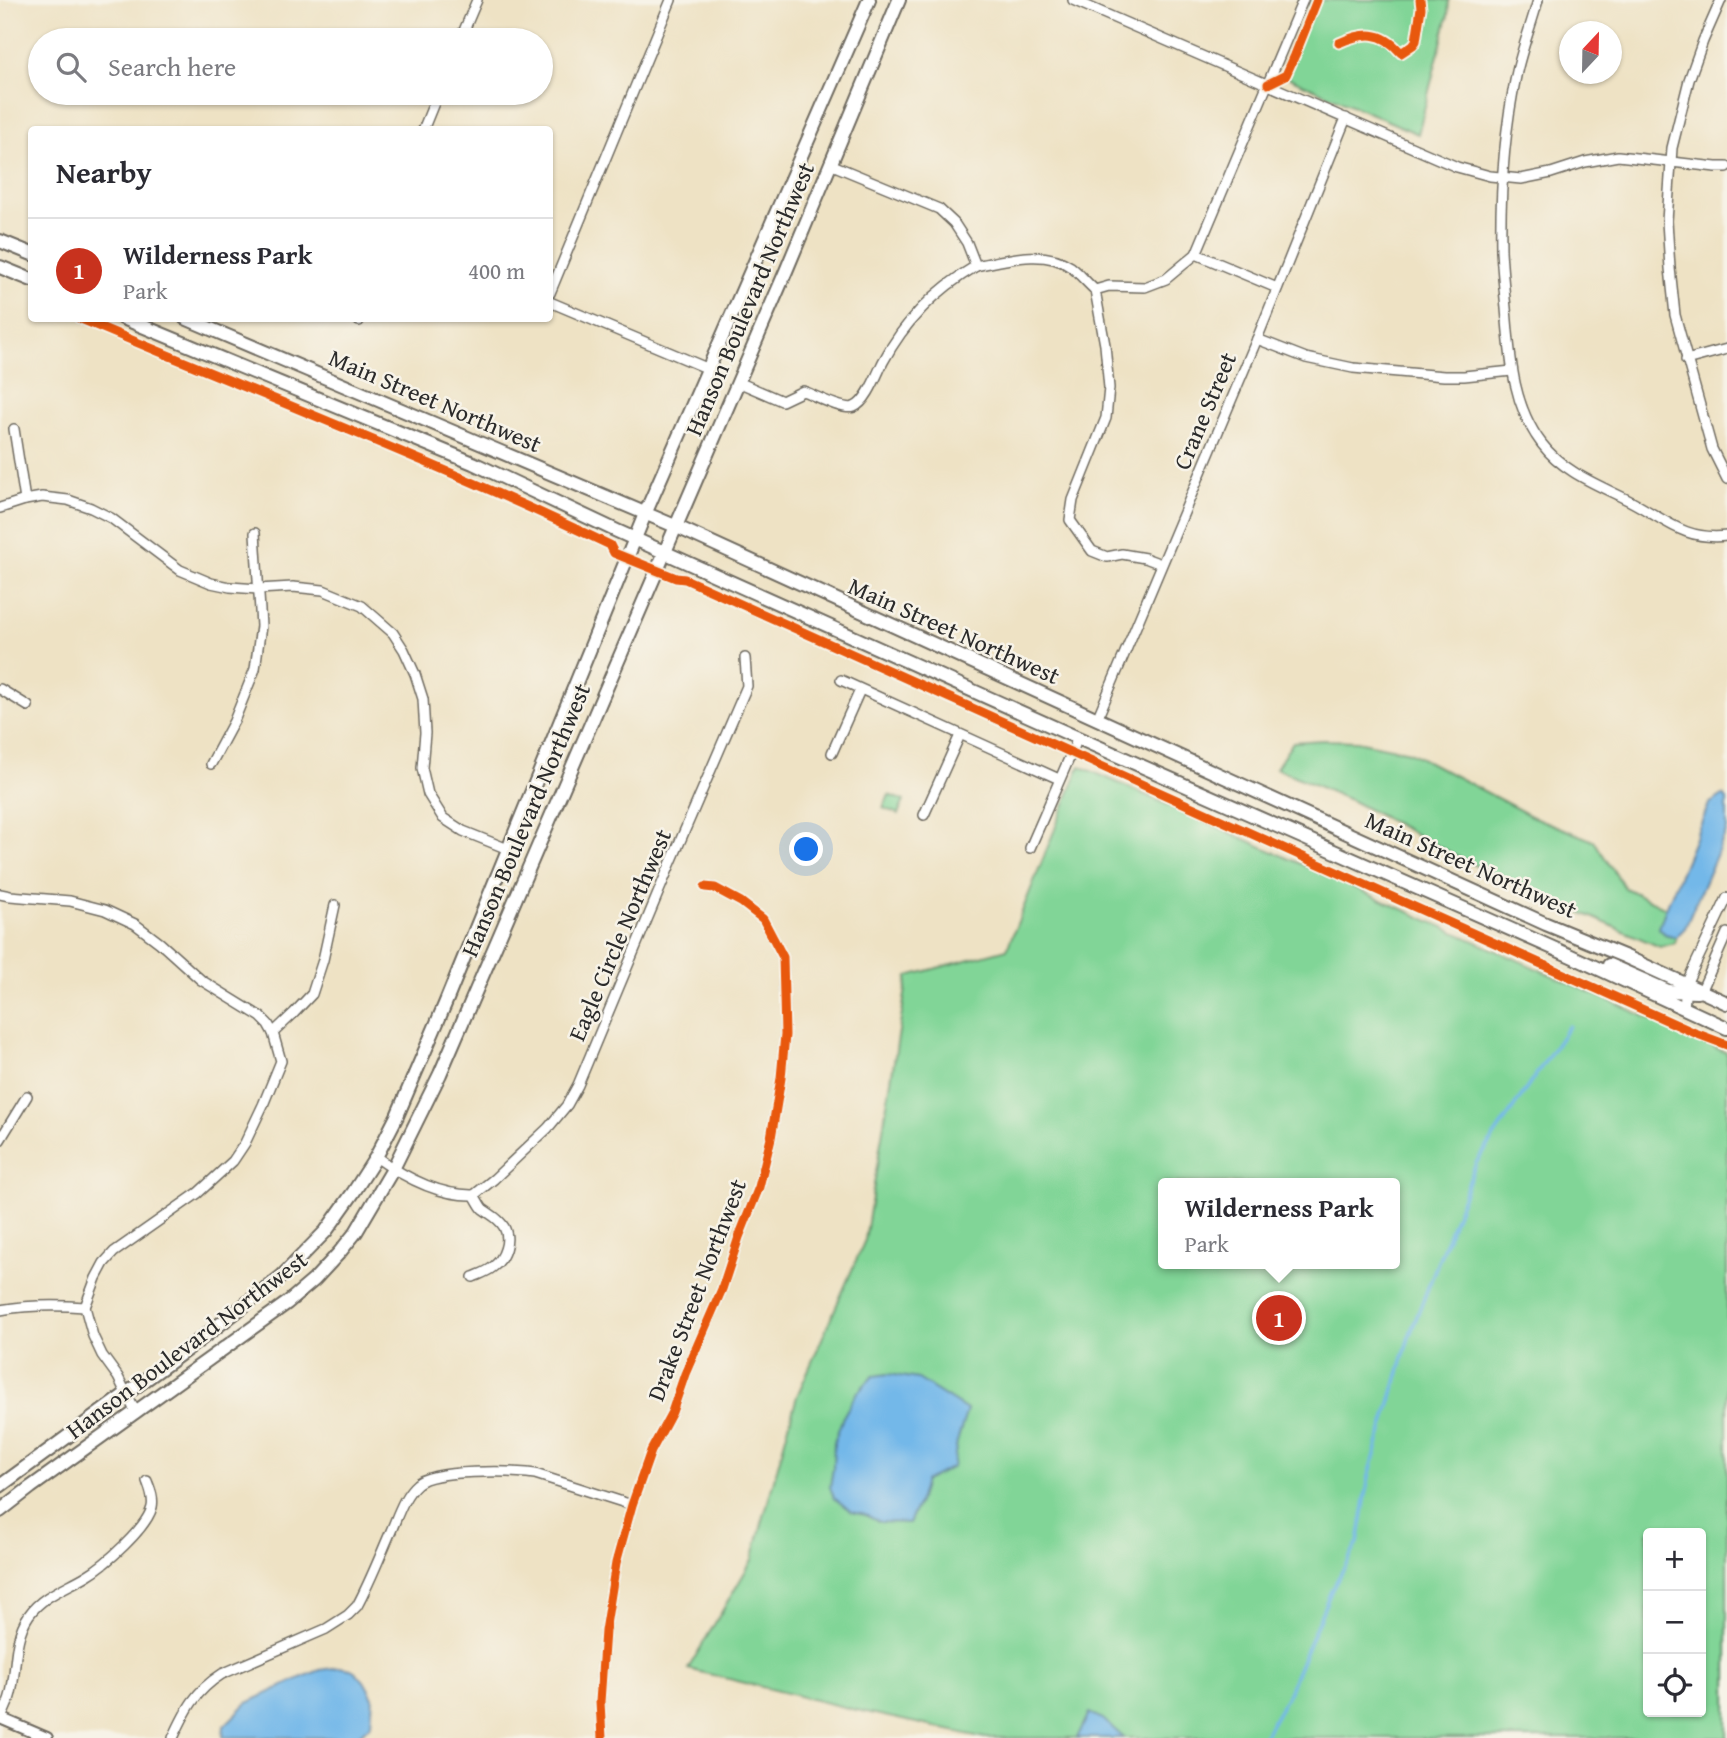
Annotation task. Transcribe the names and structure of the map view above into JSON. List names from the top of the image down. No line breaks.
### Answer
{"streets":{"main road":["Hanson Boulevard Northwest","Main Street Northwest"],"street":["Crane Street","Eagle Circle Northwest","Drake Street Northwest"]},"crossings":[["Hanson Boulevard Northwest","Main Street Northwest"],["Main Street Northwest","Crane Street"]],"north":"top","page":{"search":"Search here","heading":"Nearby","list":[{"mark":"1","name":"Wilderness Park","note":"Park","value":"400 m"}],"popup":["Wilderness Park","Park"],"pins":"1","map_buttons":["+","−"]}}
